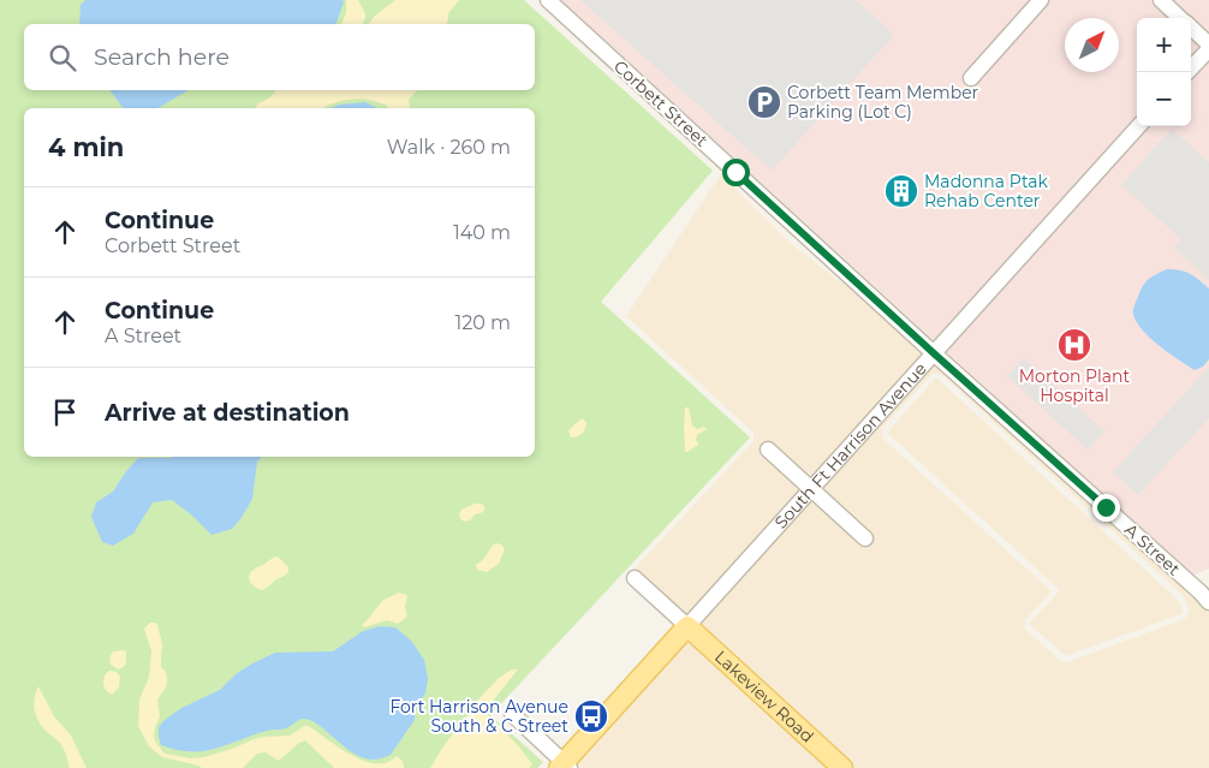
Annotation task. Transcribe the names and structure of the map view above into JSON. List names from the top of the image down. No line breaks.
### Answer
{"streets":{"main road":["South Ft Harrison Avenue","Lakeview Road"],"street":["Corbett Street","A Street"]},"crossings":[["Corbett Street","South Ft Harrison Avenue"],["Corbett Street","A Street"],["South Ft Harrison Avenue","A Street"],["South Ft Harrison Avenue","Lakeview Road"]],"places":{"parking":["Corbett Team Member Parking (Lot C)"],"building":["Madonna Ptak Rehab Center"],"hospital":["Morton Plant Hospital"],"bus stop":["Fort Harrison Avenue South & C Street"]},"north":"top right","page":{"map_buttons":["+","−"],"search":"Search here","heading":["4 min","Walk · 260 m"],"list":[["Continue","Corbett Street","140 m"],["Continue","A Street","120 m"],"Arrive at destination"]}}
